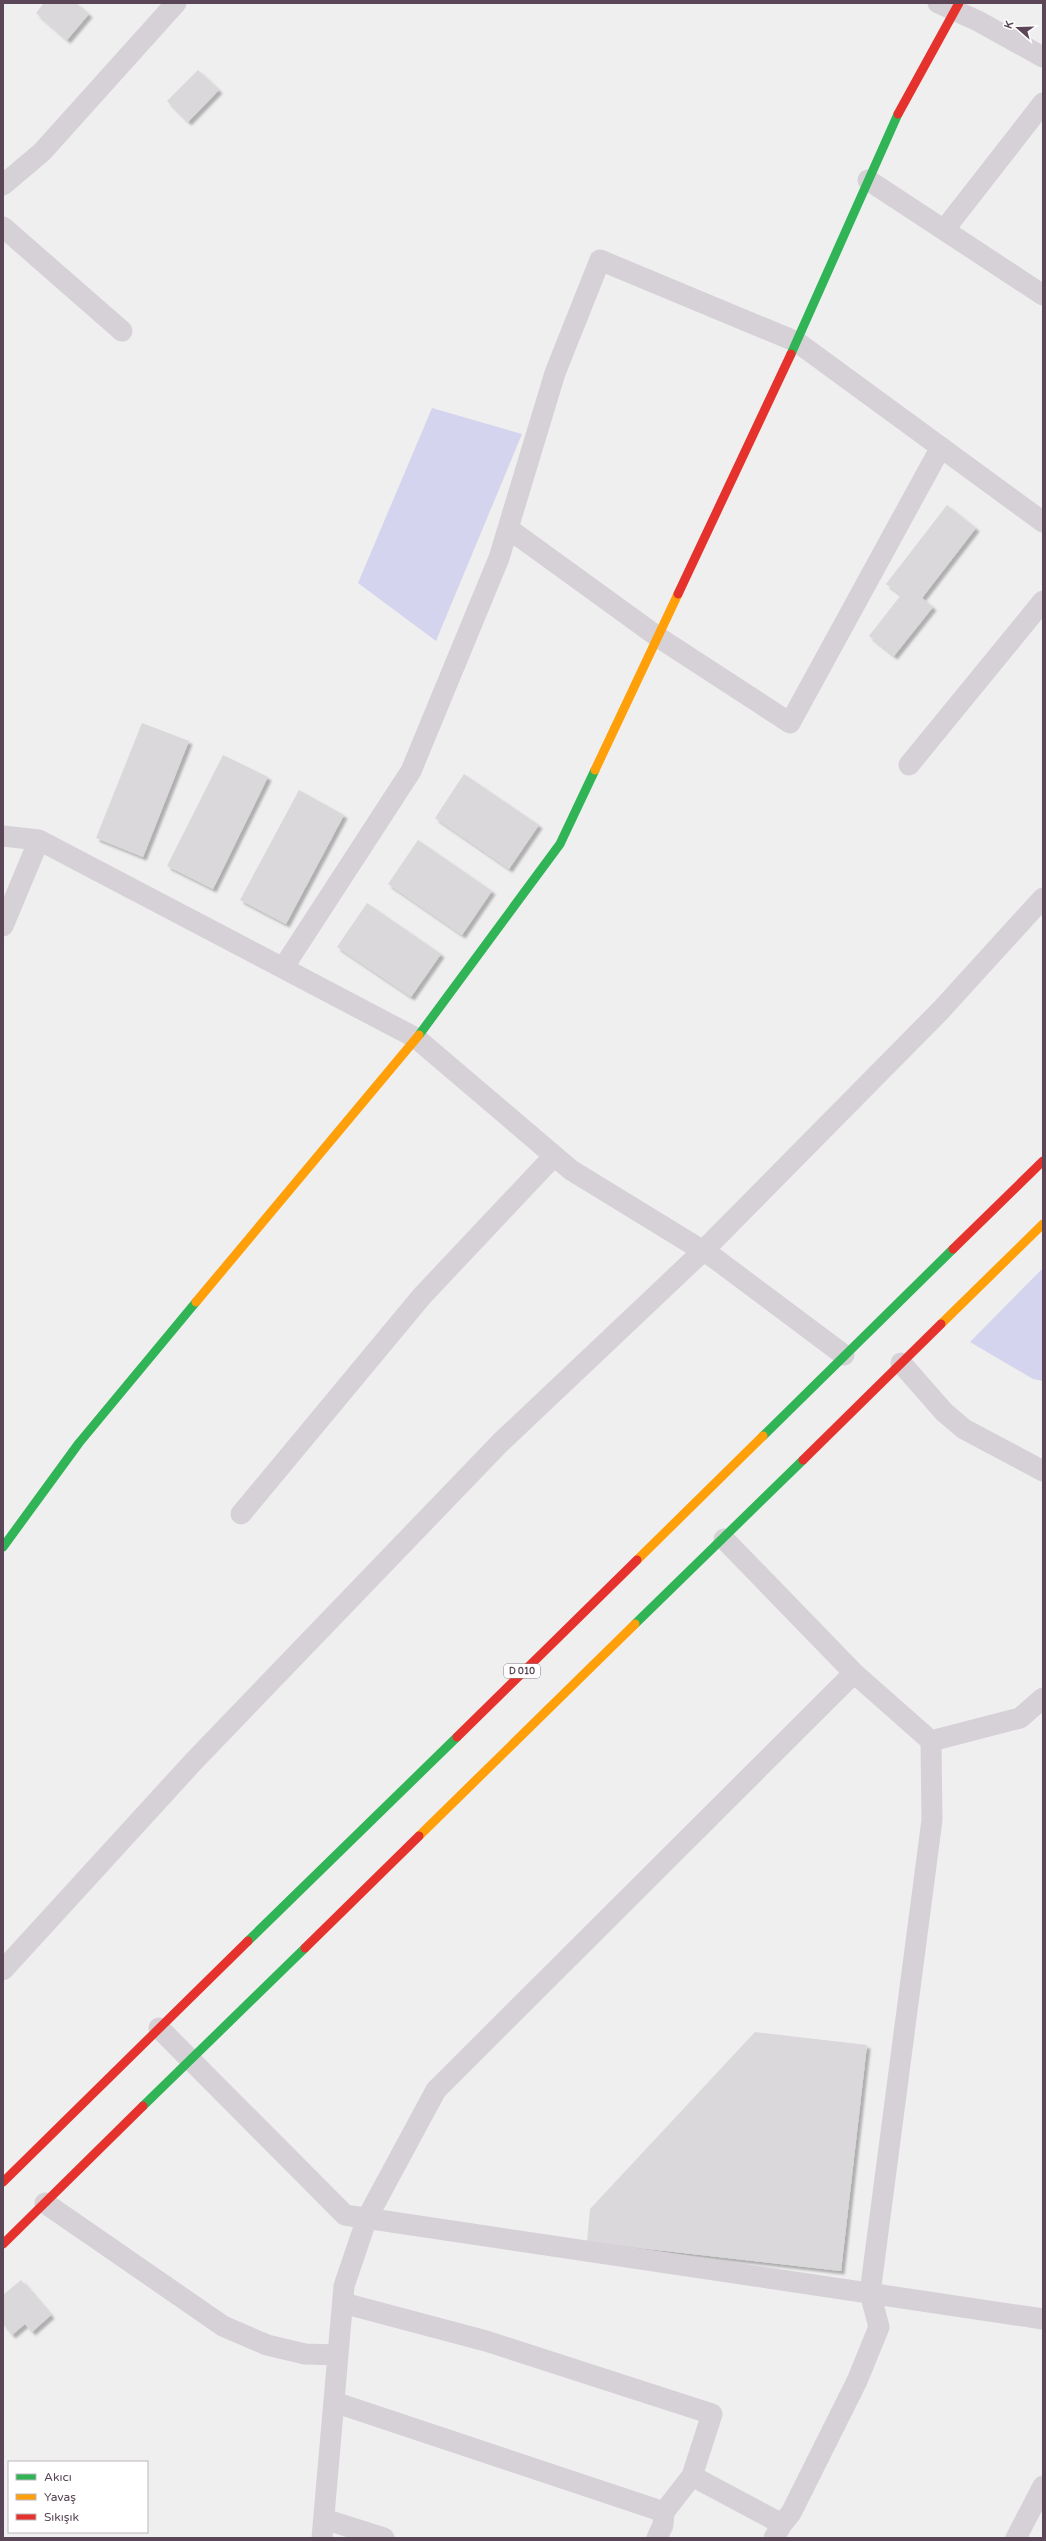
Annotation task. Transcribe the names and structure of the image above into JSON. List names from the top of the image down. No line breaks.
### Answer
{"streets":{"main road":["D 010"]},"legend":["Akıcı","Yavaş","Sıkışık"],"north":"left"}
